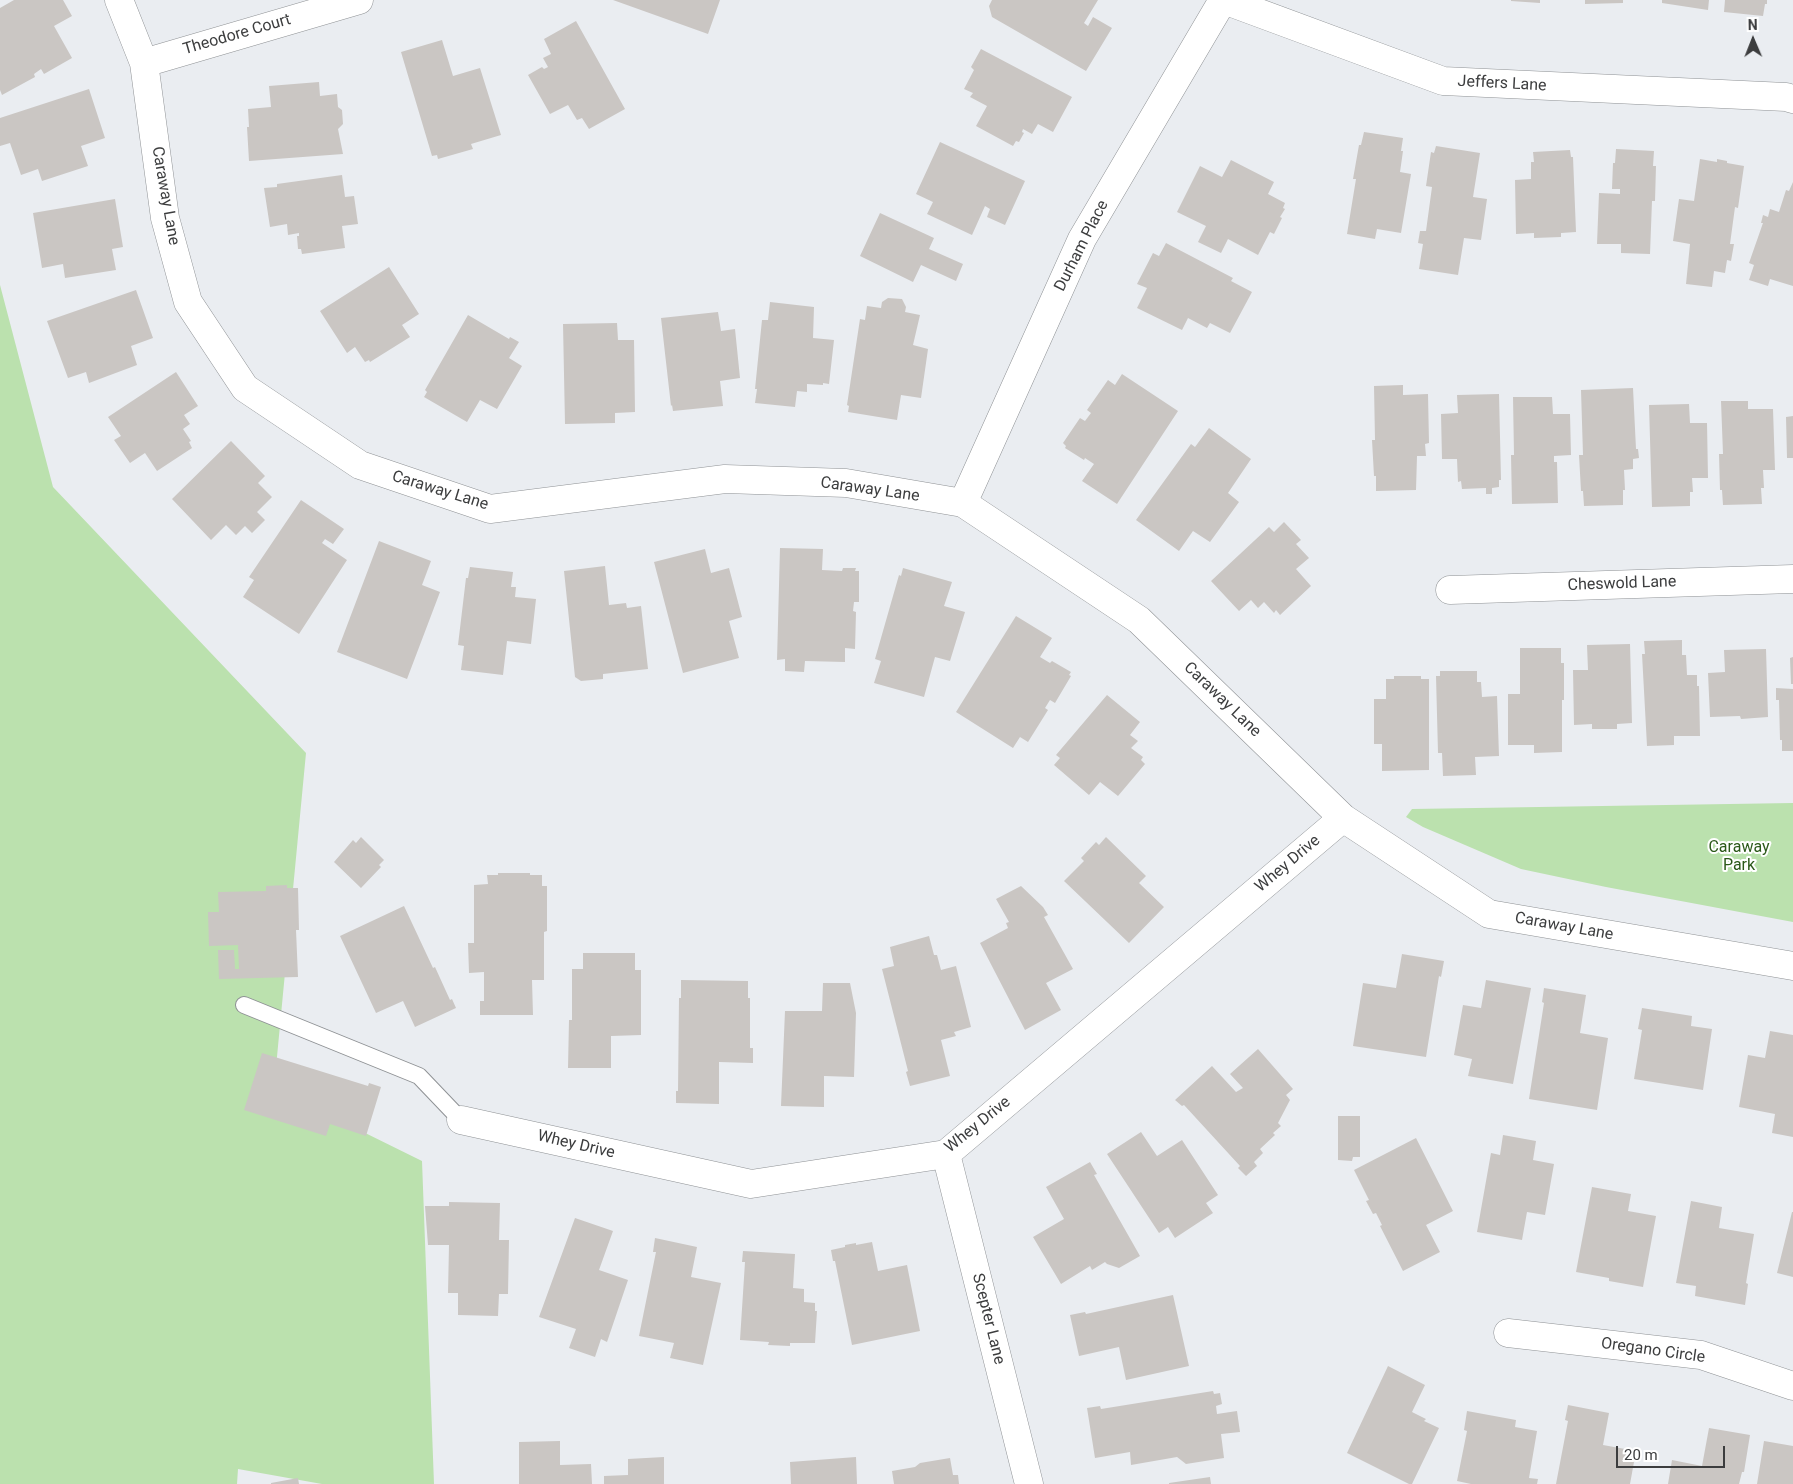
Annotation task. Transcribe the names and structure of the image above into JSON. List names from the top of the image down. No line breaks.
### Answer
{"streets":{"street":["Theodore Court","Jeffers Lane","Caraway Lane","Durham Place","Cheswold Lane","Whey Drive","Scepter Lane","Oregano Circle"]},"crossings":[["Theodore Court","Caraway Lane"],["Jeffers Lane","Durham Place"],["Caraway Lane","Durham Place"],["Caraway Lane","Whey Drive"],["Whey Drive","Scepter Lane"]],"parks":["Caraway Park"],"scale_bar":"20 m","north":"top"}
